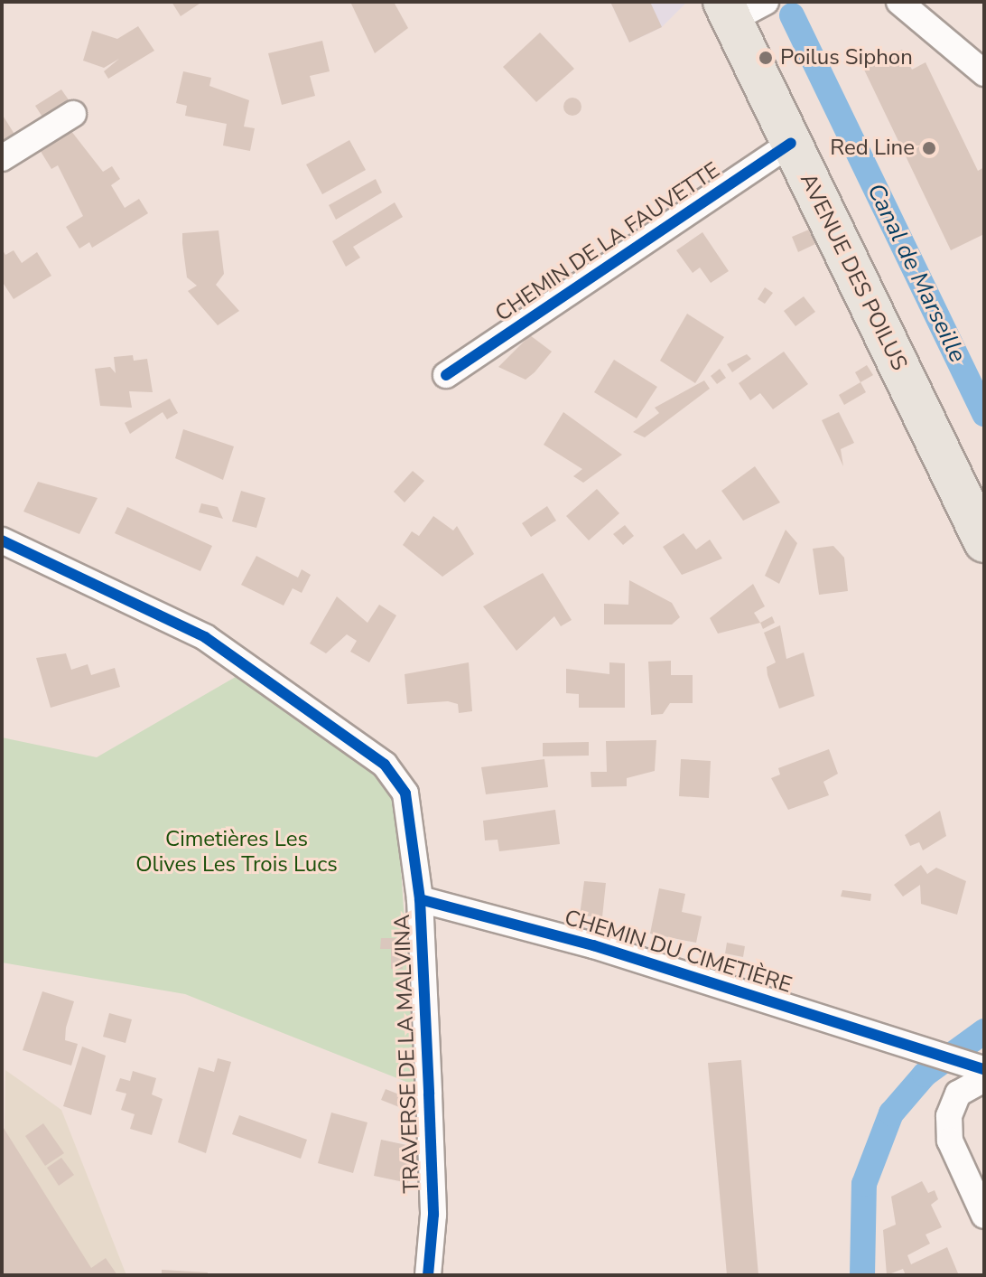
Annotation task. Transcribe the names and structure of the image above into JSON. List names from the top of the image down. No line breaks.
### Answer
{"streets":{"main road":["AVENUE DES POILUS"],"street":["CHEMIN DE LA FAUVETTE","CHEMIN DU CIMETIÈRE","TRAVERSE DE LA MALVINA"]},"crossings":[["CHEMIN DE LA FAUVETTE","AVENUE DES POILUS"],["CHEMIN DU CIMETIÈRE","TRAVERSE DE LA MALVINA"]],"water":["Canal de Marseille"],"parks":["Cimetières Les Olives Les Trois Lucs"],"places":["Poilus Siphon","Red Line"]}
